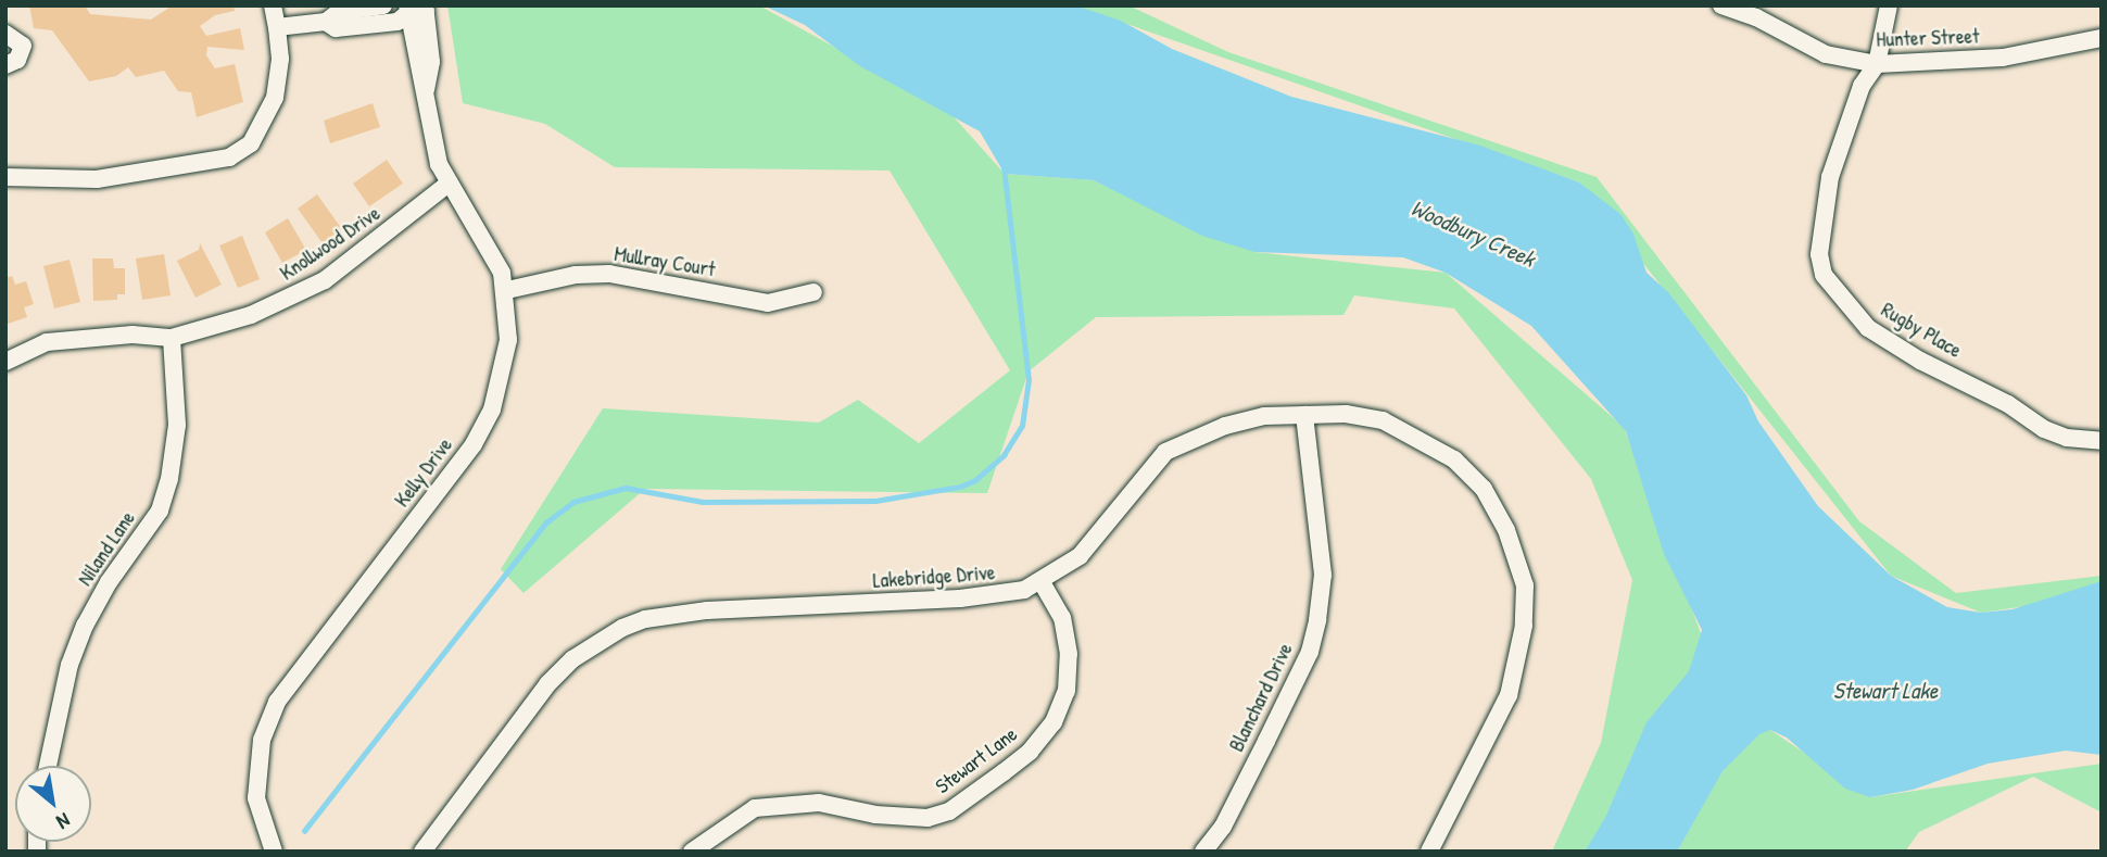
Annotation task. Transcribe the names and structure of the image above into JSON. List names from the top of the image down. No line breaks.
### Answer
{"streets":{"street":["Hunter Street","Knollwood Drive","Mullray Court","Rugby Place","Kelly Drive","Niland Lane","Lakebridge Drive","Blanchard Drive","Stewart Lane"]},"crossings":[["Hunter Street","Rugby Place"],["Knollwood Drive","Kelly Drive"],["Knollwood Drive","Niland Lane"],["Mullray Court","Kelly Drive"],["Lakebridge Drive","Blanchard Drive"],["Lakebridge Drive","Stewart Lane"]],"water":["Woodbury Creek","Stewart Lake"],"north":"bottom right"}
